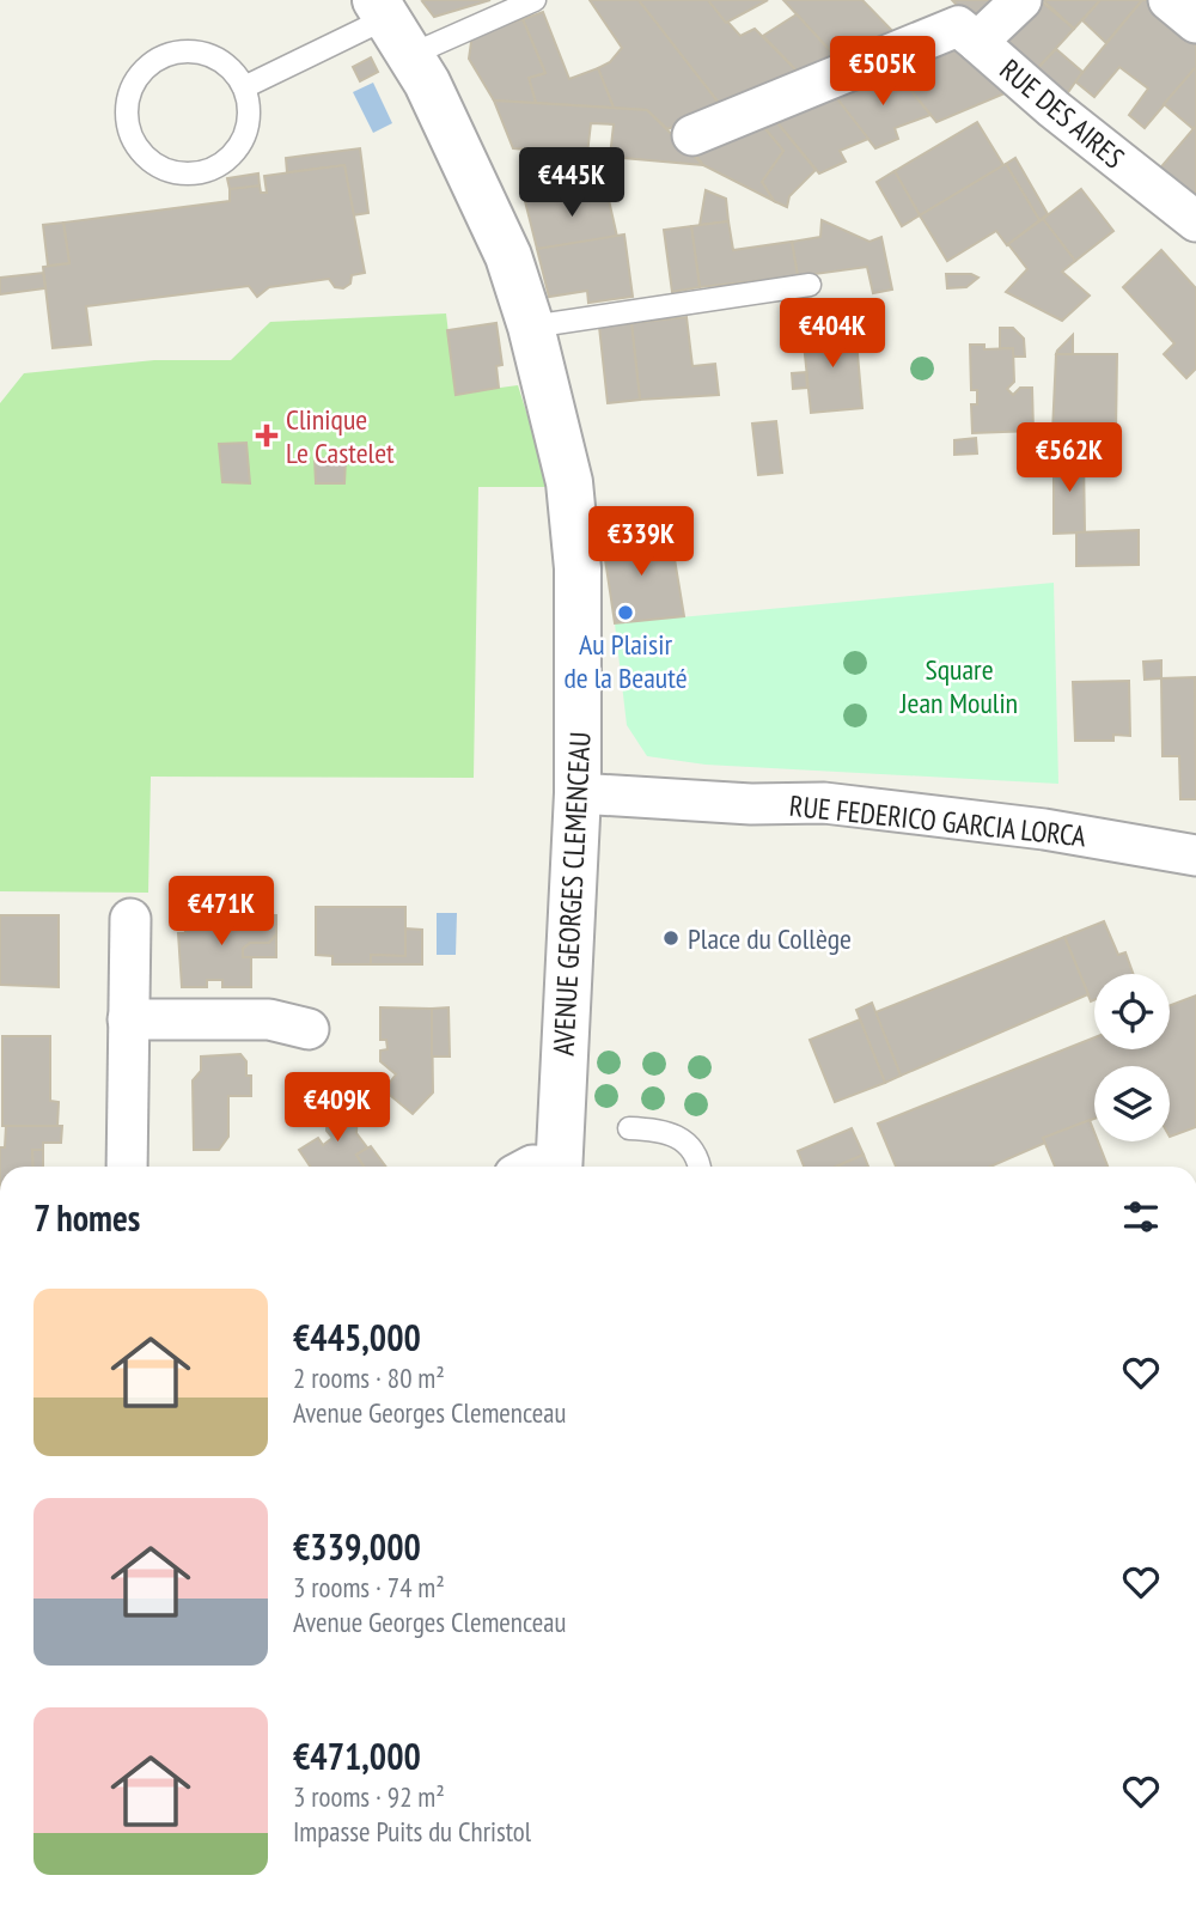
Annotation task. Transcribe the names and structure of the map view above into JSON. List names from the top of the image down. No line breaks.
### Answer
{"streets":{"street":["RUE DES AIRES","RUE FEDERICO GARCIA LORCA","AVENUE GEORGES CLEMENCEAU"]},"crossings":[["RUE FEDERICO GARCIA LORCA","AVENUE GEORGES CLEMENCEAU"]],"parks":["Square Jean Moulin"],"places":{"health":["Clinique Le Castelet"],"other":["Au Plaisir de la Beauté","Place du Collège"]},"page":{"price":["€505K","€445K","€404K","€562K","€339K","€471K","€409K"],"heading":"7 homes","list":[{"name":"€445,000","note":"2 rooms · 80 m² · Avenue Georges Clemenceau"},{"name":"€339,000","note":"3 rooms · 74 m² · Avenue Georges Clemenceau"},{"name":"€471,000","note":"3 rooms · 92 m² · Impasse Puits du Christol"}]}}
